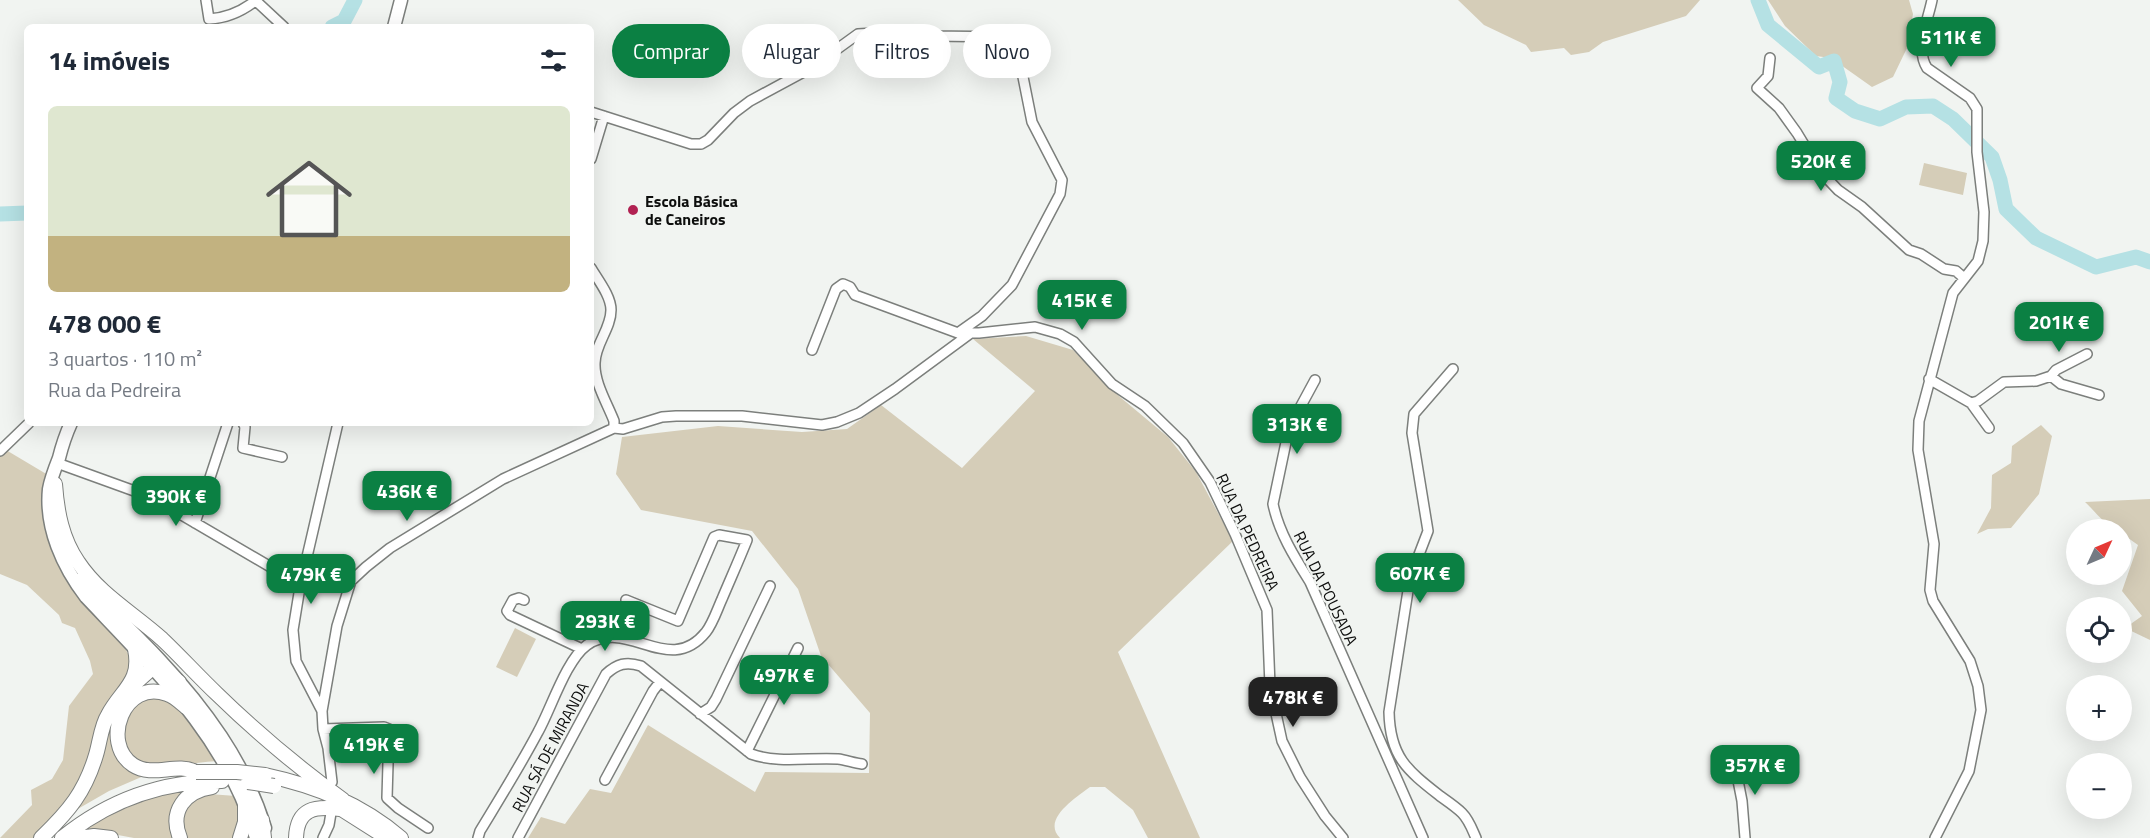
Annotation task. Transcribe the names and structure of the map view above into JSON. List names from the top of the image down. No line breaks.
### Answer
{"streets":{"street":["RUA DA PEDREIRA","RUA DA POUSADA","RUA SÁ DE MIRANDA"]},"places":["Escola Básica de Caneiros"],"north":"top right","page":{"price":["511K €","520K €","415K €","201K €","313K €","436K €","390K €","607K €","479K €","293K €","497K €","478K €","419K €","357K €"],"chip":["Comprar","Alugar","Filtros","Novo"],"heading":"14 imóveis","list":[{"name":"478 000 €","note":"3 quartos · 110 m² · Rua da Pedreira"}],"map_buttons":["+","−"]}}
